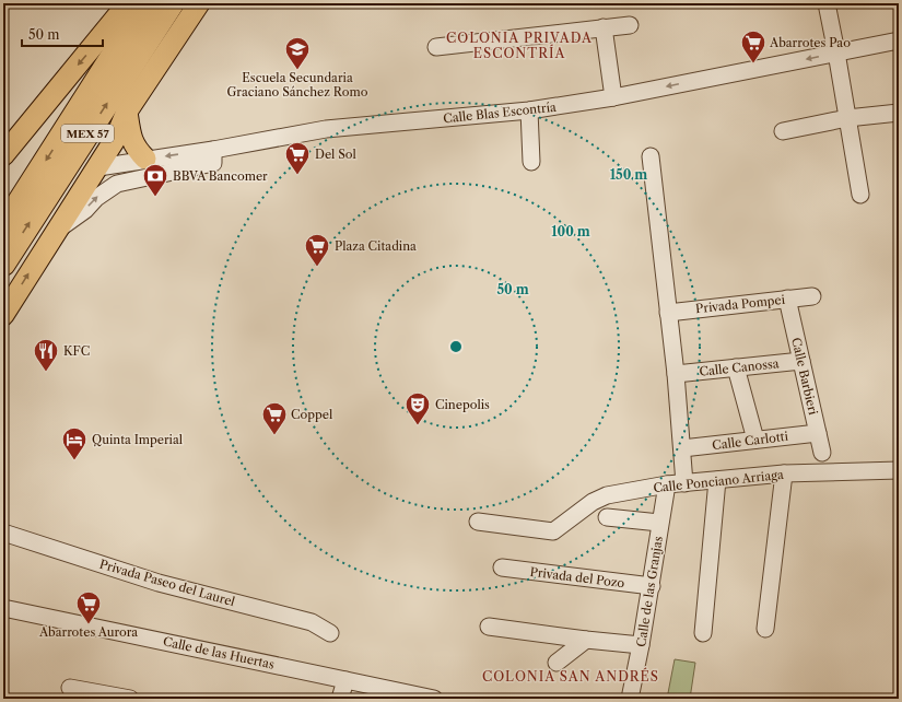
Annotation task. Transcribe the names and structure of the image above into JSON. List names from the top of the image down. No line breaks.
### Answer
{"streets":{"highway":["MEX 57"],"street":["Calle Blas Escontría","Privada Pompei","Calle Canossa","Calle Barbieri","Calle Carlotti","Calle Ponciano Arriaga","Privada del Pozo","Privada Paseo del Laurel","Calle de las Granjas","Calle de las Huertas"]},"crossings":[["Privada Pompei","Calle Barbieri"],["Calle Canossa","Calle Barbieri"],["Calle Barbieri","Calle Carlotti"],["Calle Ponciano Arriaga","Calle de las Granjas"],["Privada del Pozo","Calle de las Granjas"]],"districts":["COLONIA PRIVADA ESCONTRÍA","COLONIA SAN ANDRÉS"],"places":{"supermarket":["Abarrotes Pao","Del Sol","Plaza Citadina","Coppel","Abarrotes Aurora"],"school or university":["Escuela Secundaria Graciano Sánchez Romo"],"bank":["BBVA Bancomer"],"restaurant":["KFC"],"theatre":["Cinepolis"],"hotel":["Quinta Imperial"]},"scale_bar":"50 m","rings":["150 m","100 m","50 m"]}
